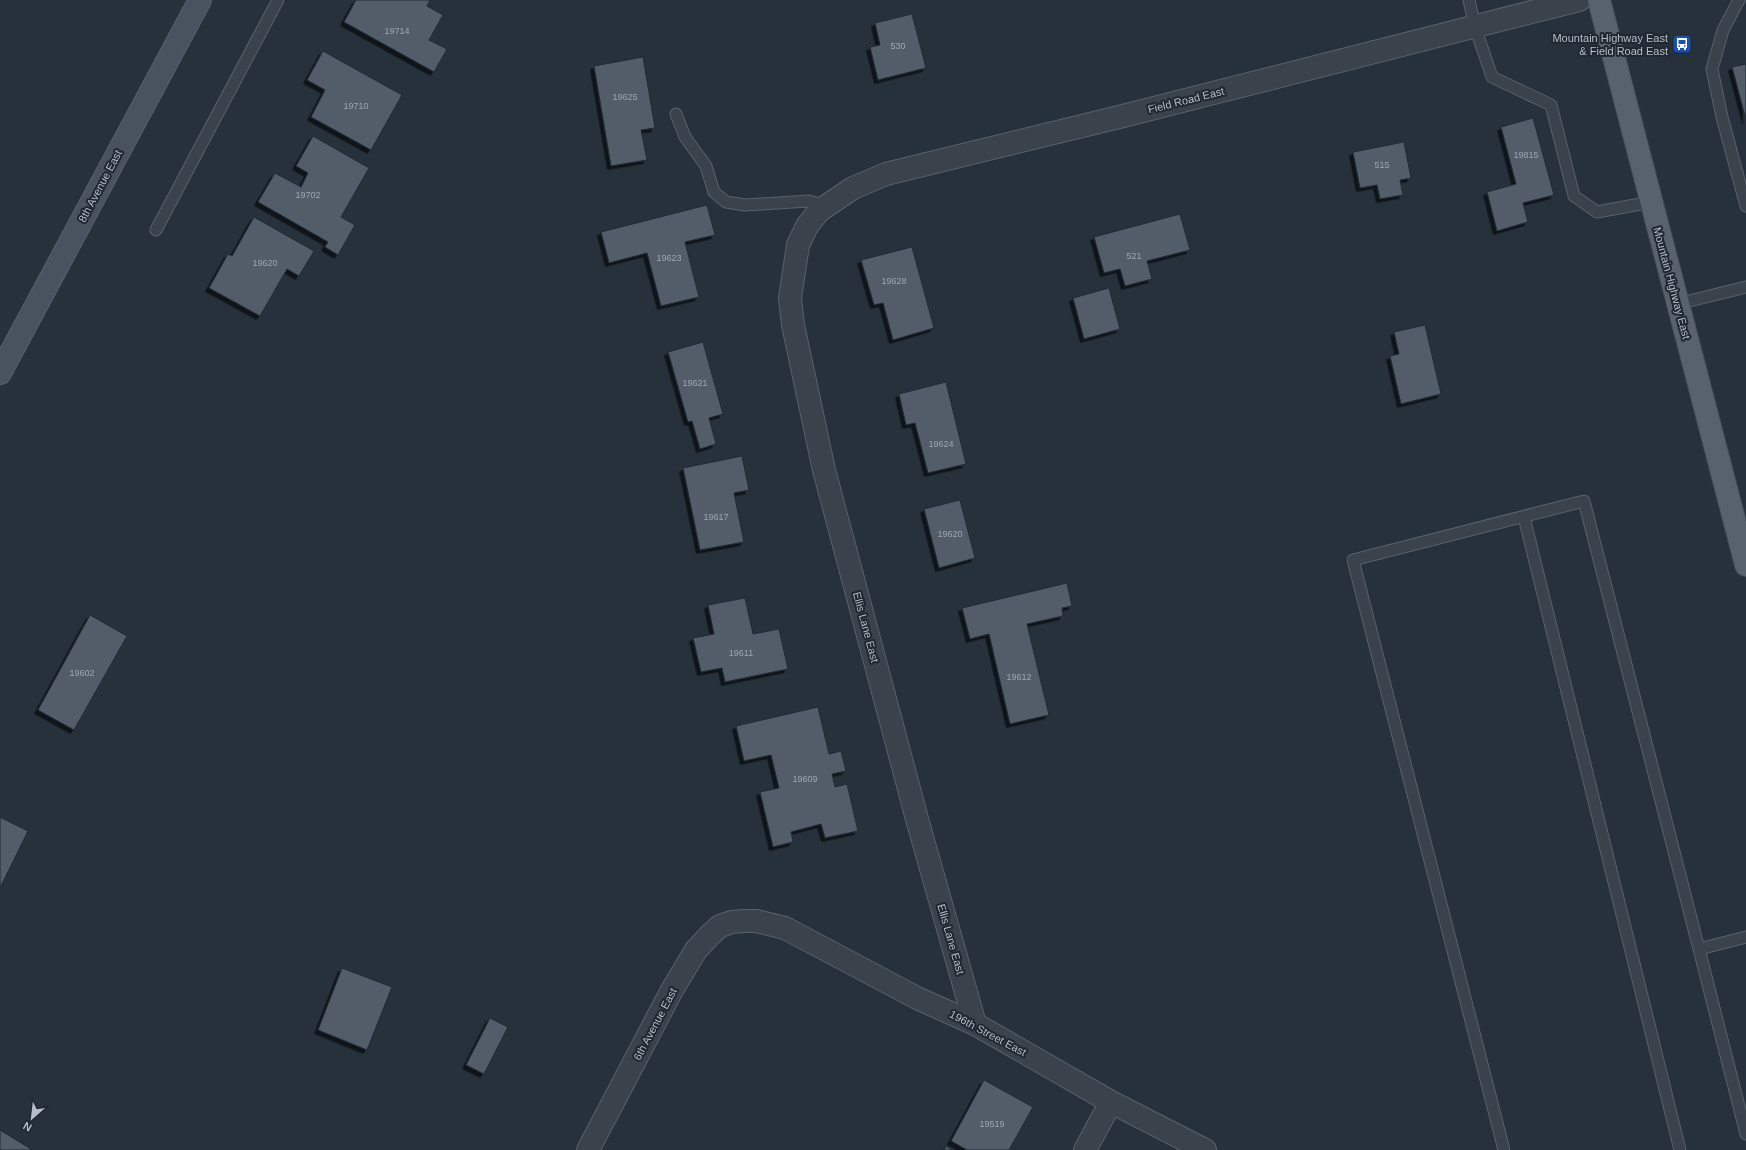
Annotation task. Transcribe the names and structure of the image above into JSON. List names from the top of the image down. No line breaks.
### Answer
{"streets":{"main road":["Mountain Highway East"],"street":["Field Road East","8th Avenue East","Ellis Lane East","6th Avenue East","196th Street East"]},"crossings":[["Field Road East","Ellis Lane East"],["Ellis Lane East","196th Street East"],["6th Avenue East","196th Street East"]],"places":{"bus stop":["Mountain Highway East & Field Road East"]},"house_numbers":["19714","530","19625","19710","19815","515","19702","521","19623","19620","19628","19621","19624","19617","19620","19611","19602","19612","19609","19519"],"north":"bottom left"}
